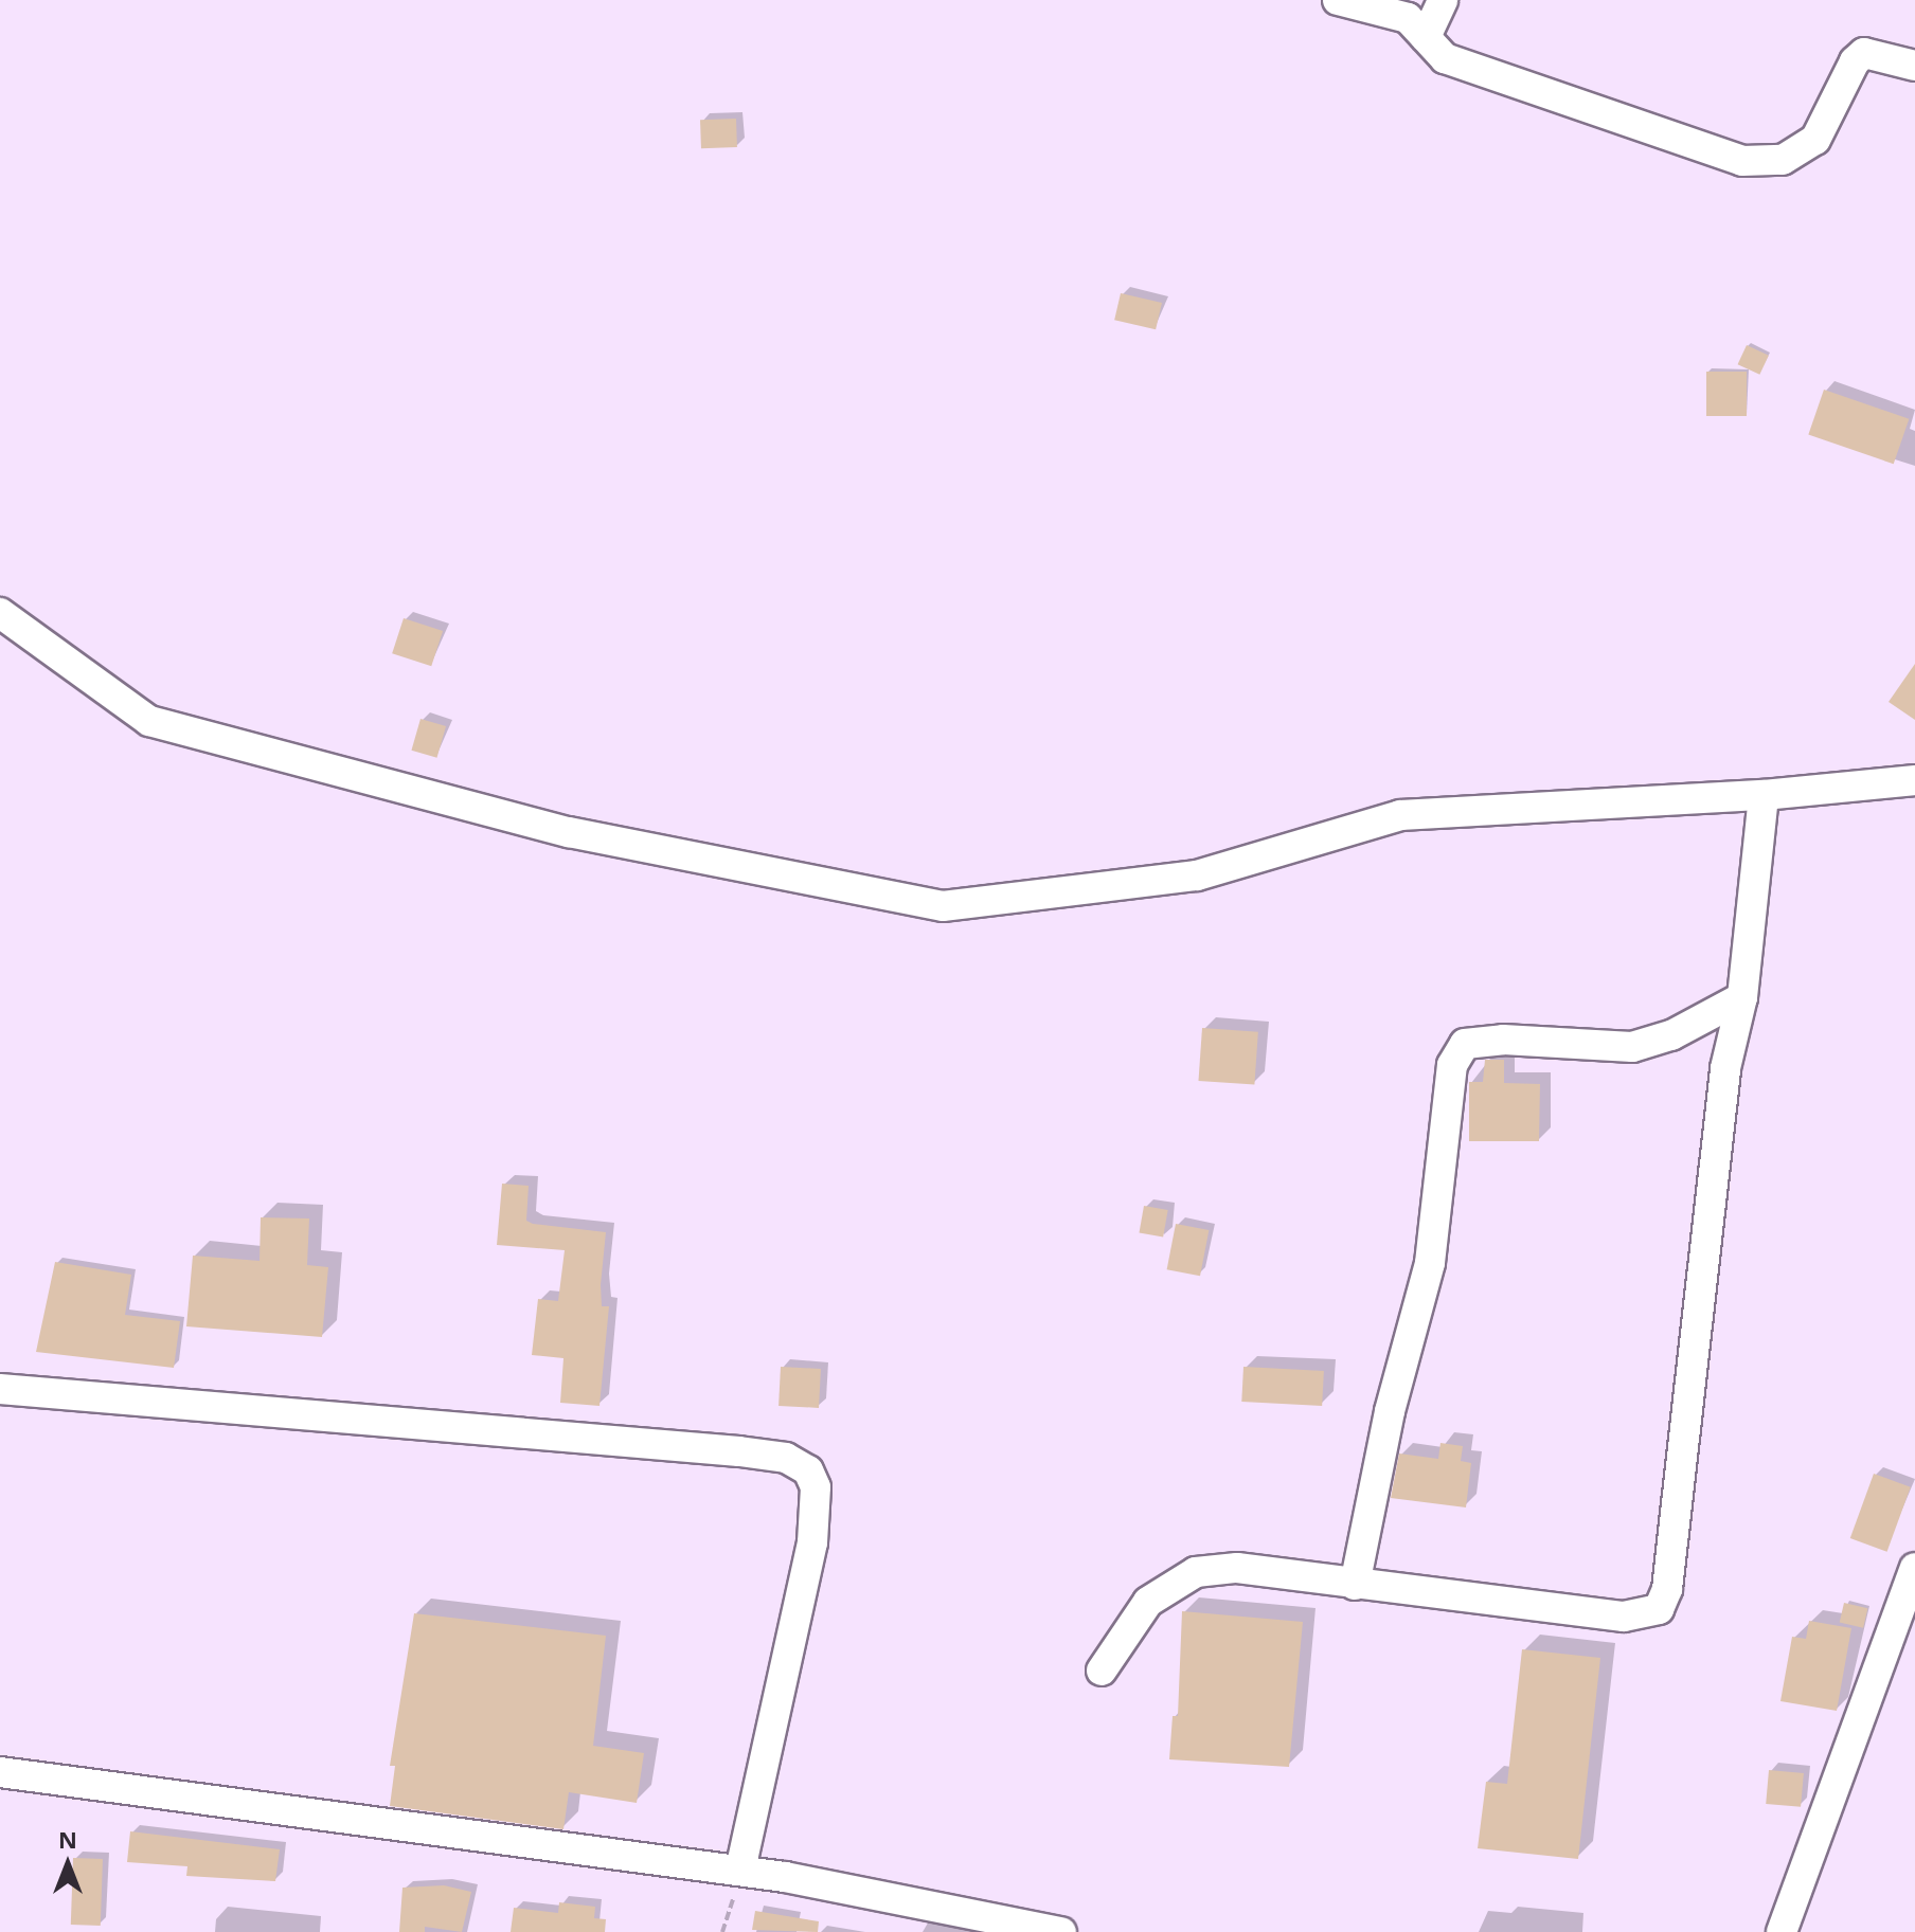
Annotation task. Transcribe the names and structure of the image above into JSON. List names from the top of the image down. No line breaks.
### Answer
{"north":"top"}
